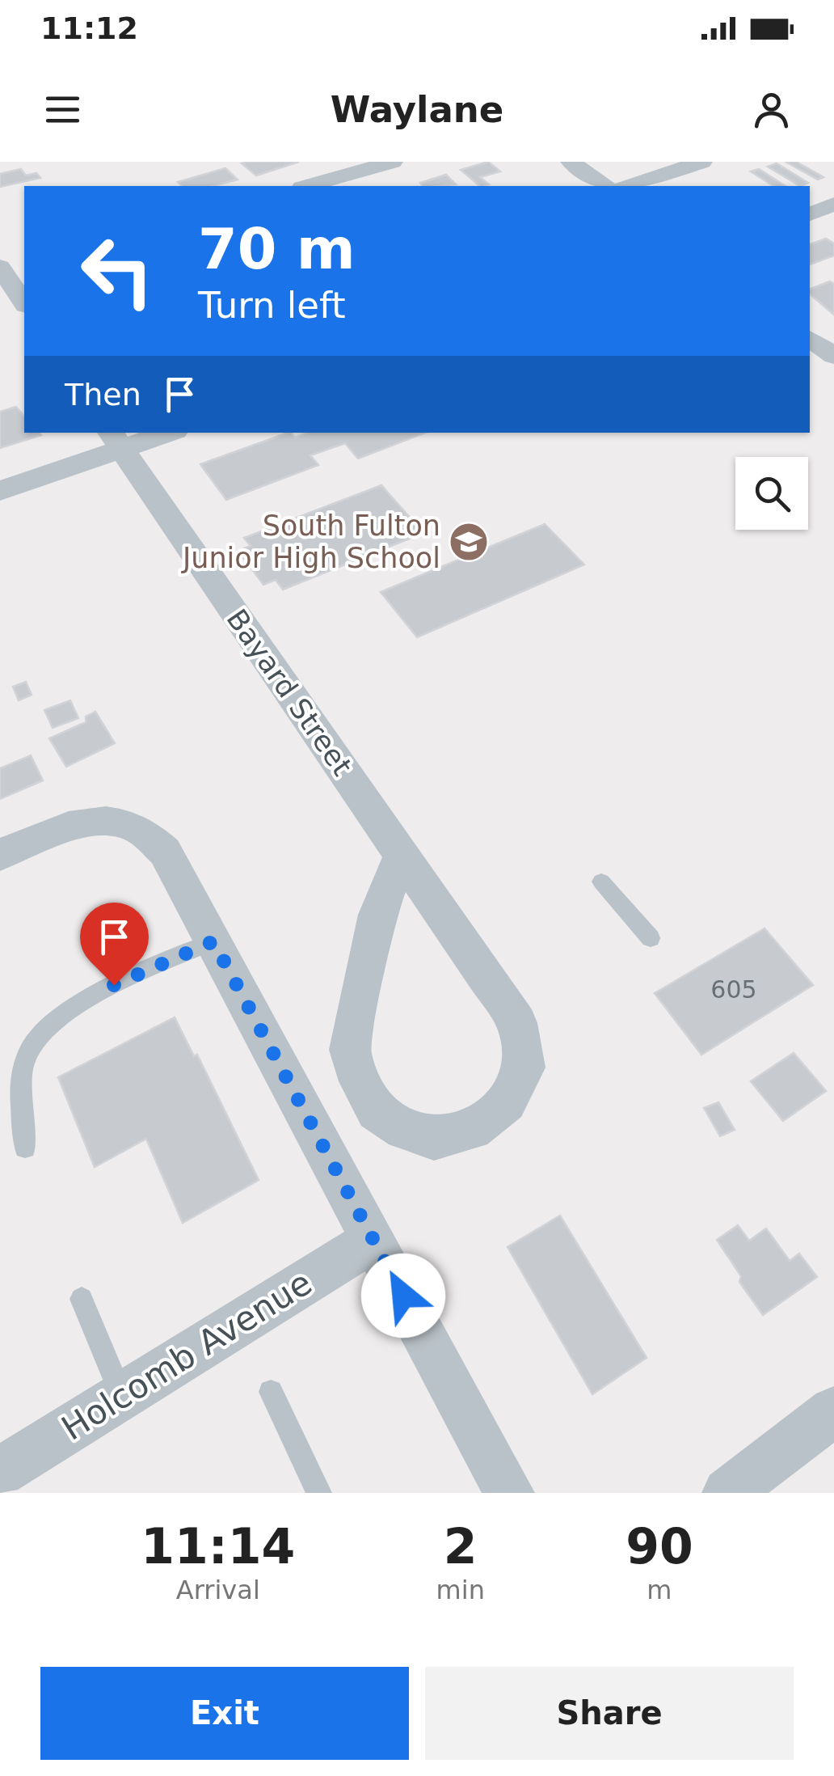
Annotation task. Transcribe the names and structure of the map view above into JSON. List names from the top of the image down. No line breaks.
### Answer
{"streets":{"street":["Bayard Street","Holcomb Avenue"]},"places":{"school or university":["South Fulton Junior High School"]},"house_numbers":["605"],"page":{"status":"11:12","header":"Waylane","turn":["70 m","Turn left"],"then":"Then","eta":["11:14","Arrival","2","min","90","m"],"buttons":["Exit","Share"]}}
